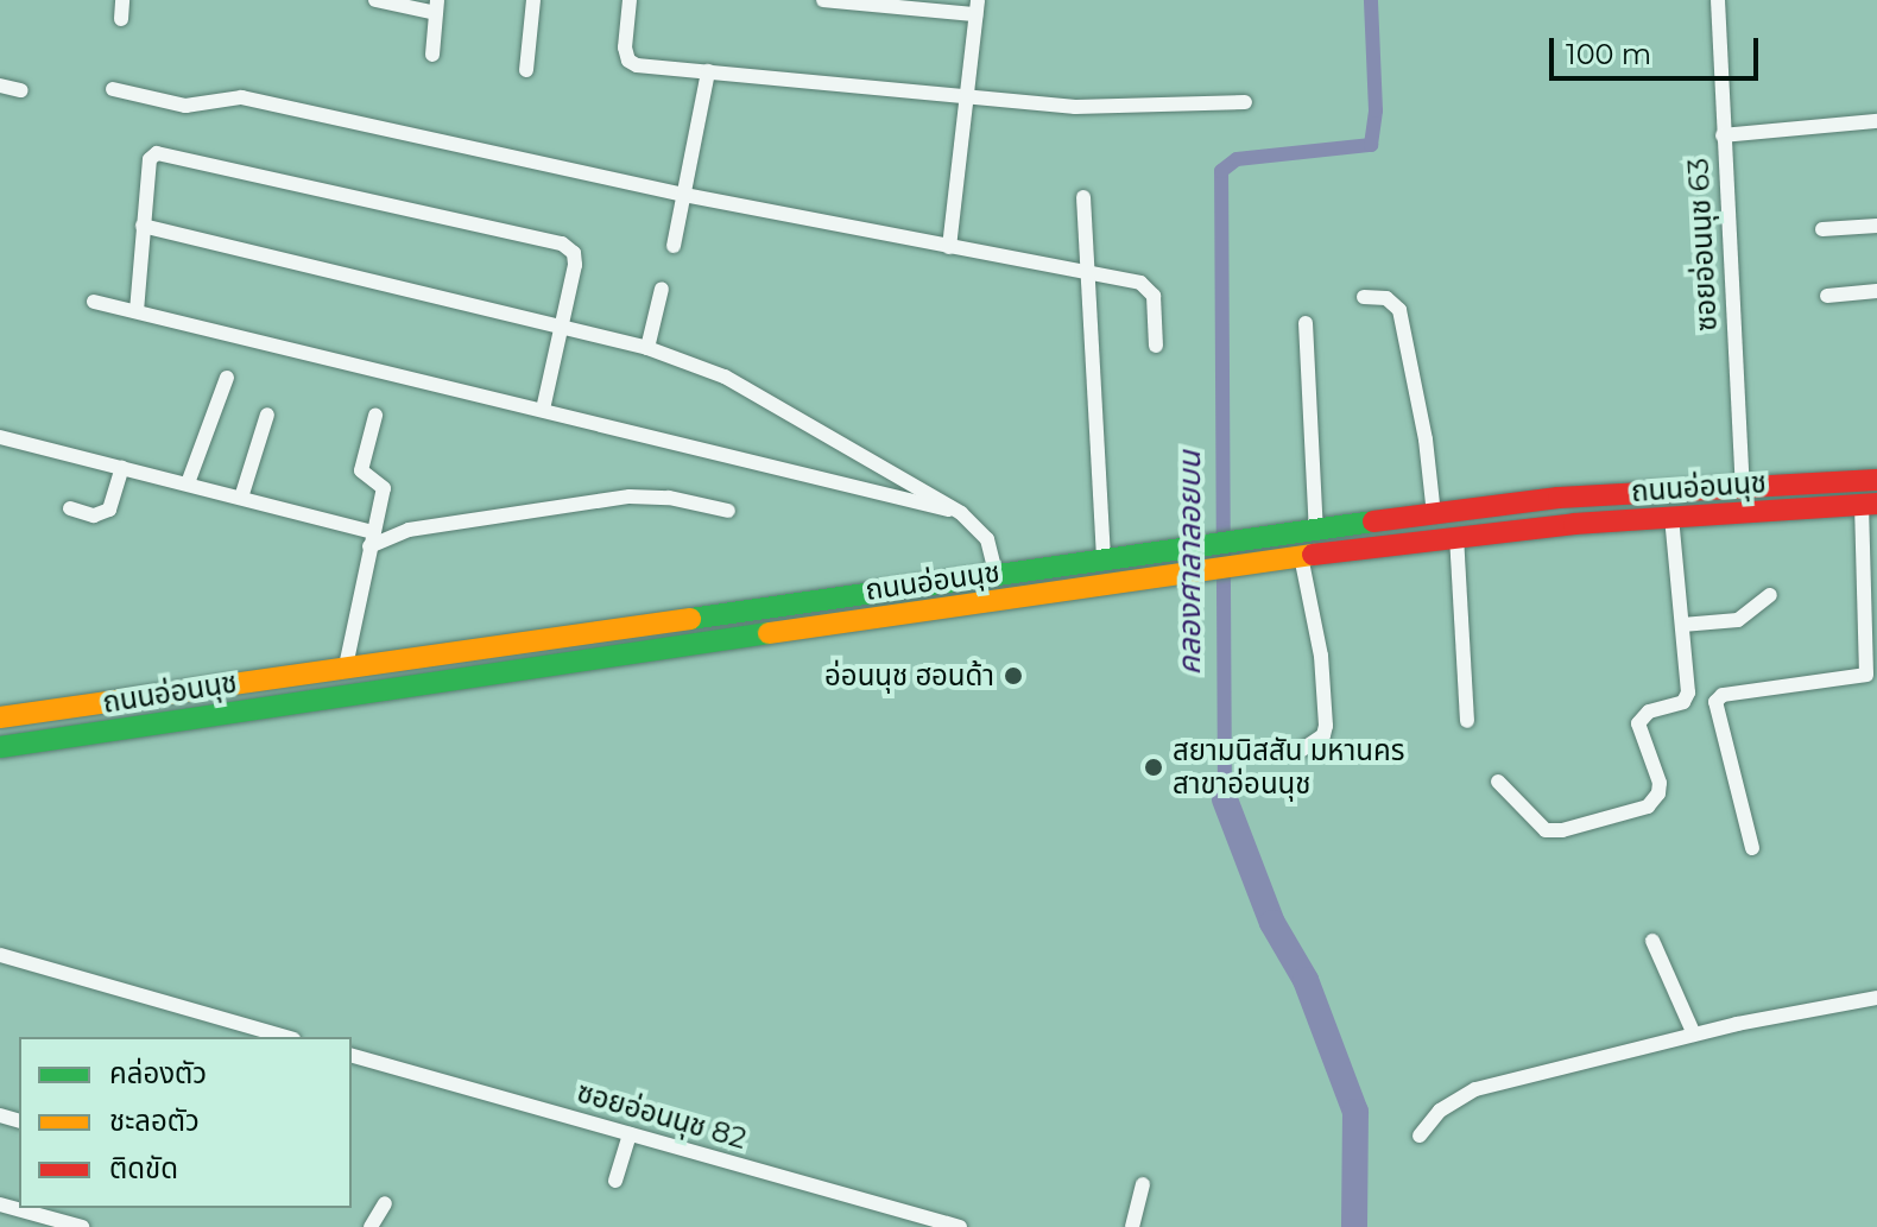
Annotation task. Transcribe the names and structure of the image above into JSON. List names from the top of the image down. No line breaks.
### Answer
{"streets":{"main road":["ถนนอ่อนนุช"],"street":["ซอยอ่อนนุช 63","ซอยอ่อนนุช 82"]},"crossings":[["ซอยอ่อนนุช 63","ถนนอ่อนนุช"]],"water":["คลองศาลาลอยบน"],"places":["อ่อนนุช ฮอนด้า","สยามนิสสัน มหานคร สาขาอ่อนนุช"],"legend":["คล่องตัว","ชะลอตัว","ติดขัด"],"scale_bar":"100 m"}
